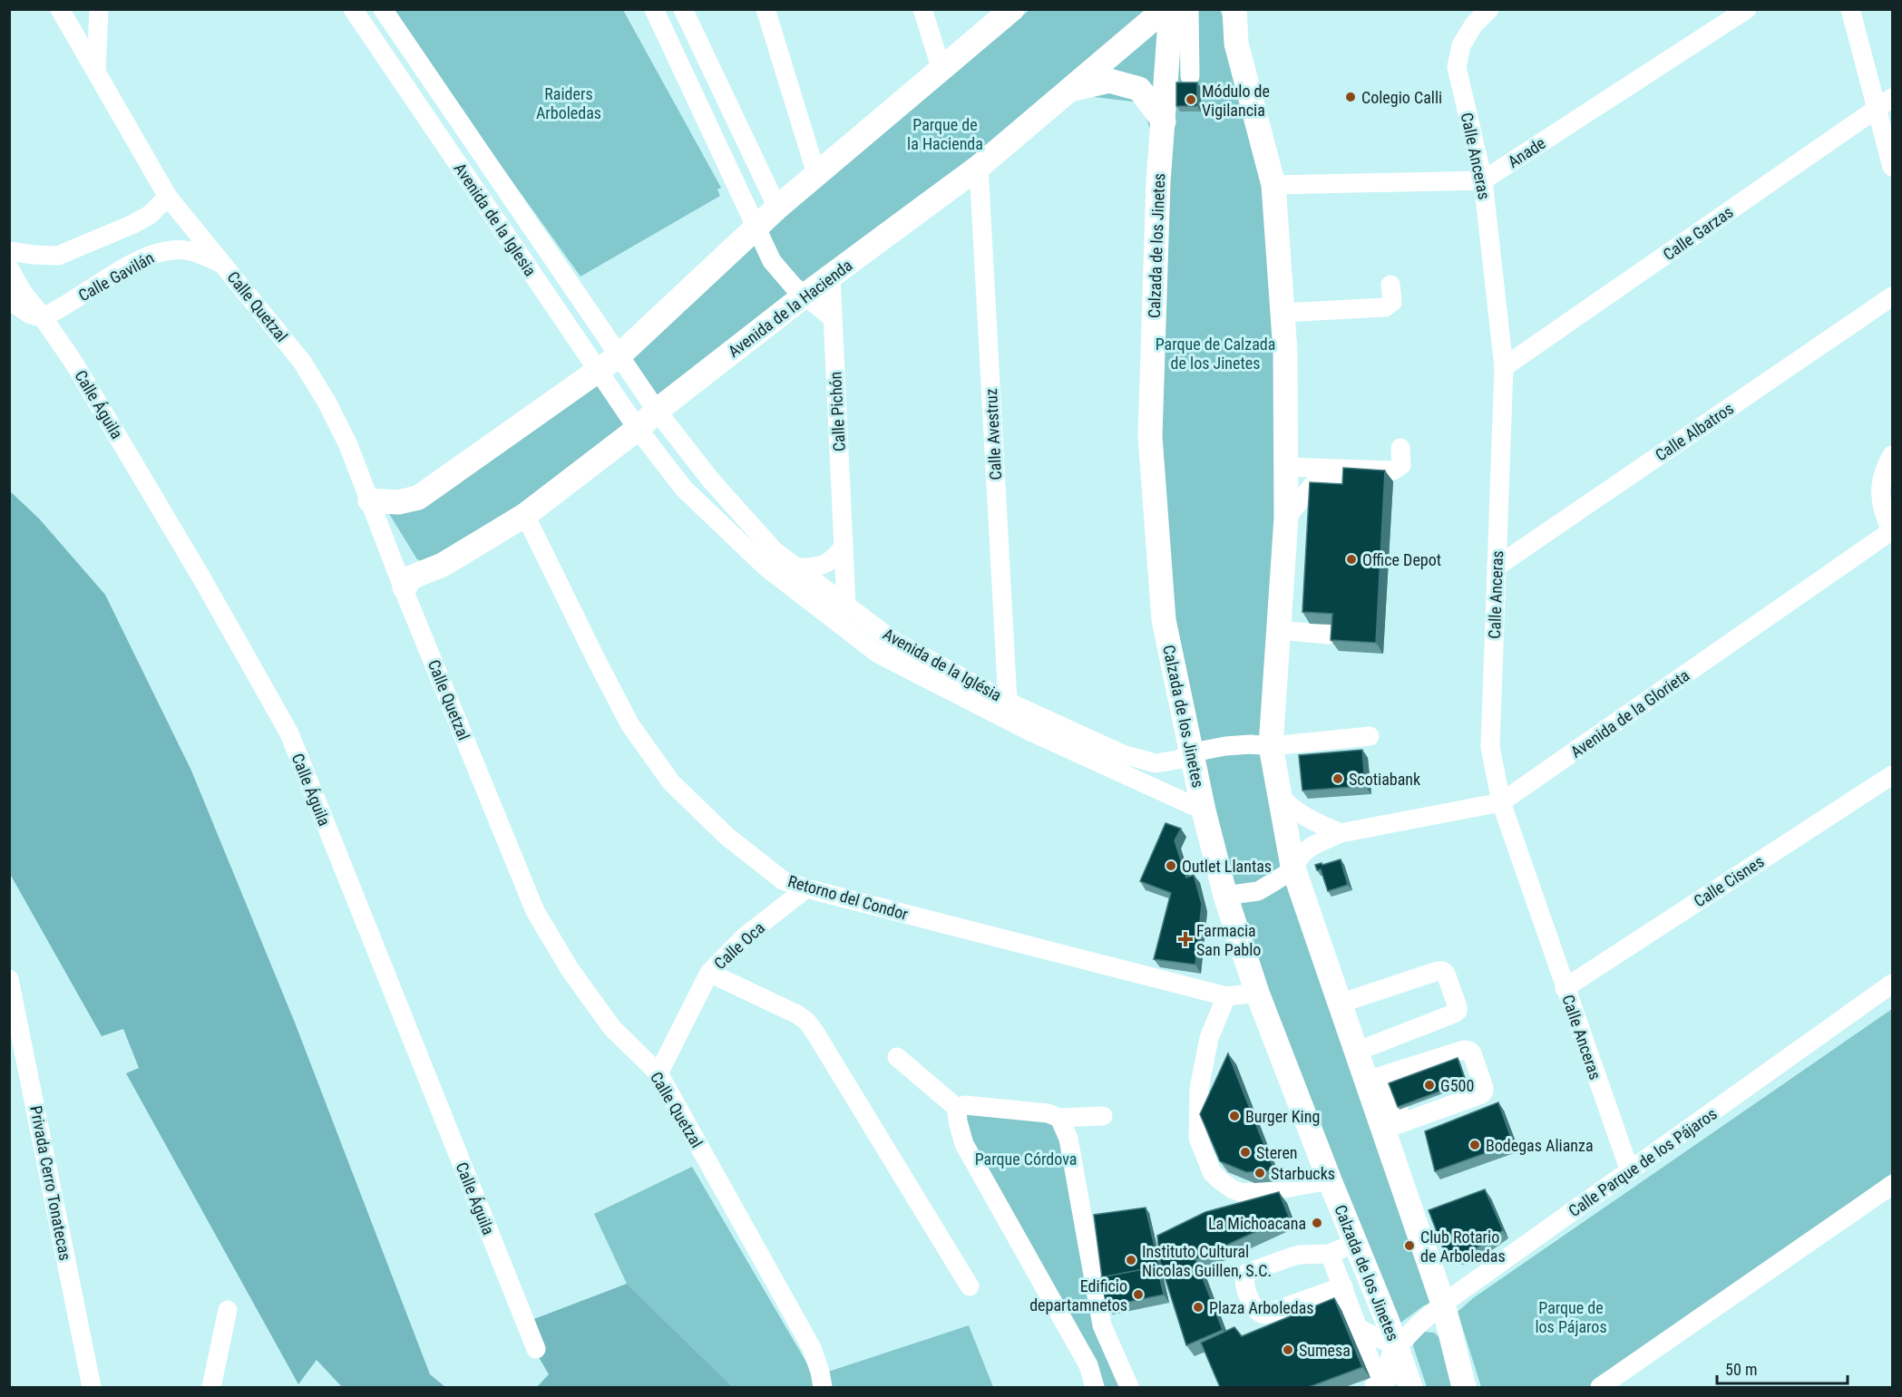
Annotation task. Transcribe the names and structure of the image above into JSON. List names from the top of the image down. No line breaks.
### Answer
{"streets":{"main road":["Calzada de los Jinetes","Avenida de la Hacienda"],"street":["Anade","Calle Anceras","Avenida de la Iglesia","Calle Garzas","Calle Gavilán","Calle Quetzal","Calle Águila","Calle Pichón","Calle Albatros","Calle Avestruz","Avenida de la Iglésia","Avenida de la Glorieta","Calle Cisnes","Retorno del Condor","Calle Oca","Calle Parque de los Pájaros","Privada Cerro Tonatecas"]},"crossings":[["Anade","Calle Anceras"],["Calle Anceras","Calle Garzas"],["Calle Anceras","Calle Albatros"],["Calle Anceras","Avenida de la Glorieta"],["Calle Anceras","Calle Cisnes"],["Calle Anceras","Calle Parque de los Pájaros"],["Avenida de la Iglesia","Avenida de la Hacienda"],["Avenida de la Iglesia","Avenida de la Iglésia"],["Calzada de los Jinetes","Avenida de la Iglésia"],["Calzada de los Jinetes","Avenida de la Glorieta"],["Calzada de los Jinetes","Retorno del Condor"],["Calzada de los Jinetes","Calle Parque de los Pájaros"],["Calle Gavilán","Calle Quetzal"],["Calle Gavilán","Calle Águila"],["Calle Quetzal","Avenida de la Hacienda"],["Calle Quetzal","Calle Oca"],["Avenida de la Hacienda","Calle Pichón"],["Avenida de la Hacienda","Calle Avestruz"],["Avenida de la Hacienda","Avenida de la Iglésia"],["Avenida de la Hacienda","Retorno del Condor"],["Calle Pichón","Avenida de la Iglésia"],["Calle Avestruz","Avenida de la Iglésia"],["Retorno del Condor","Calle Oca"]],"parks":["Raiders Arboledas","Parque de la Hacienda","Parque de Calzada de los Jinetes","Parque Córdova","Parque de los Pájaros"],"places":{"other":["Colegio Calli","Módulo de Vigilancia","Office Depot","Scotiabank","Outlet Llantas","G500","Burger King","Bodegas Alianza","Steren","Starbucks","La Michoacana","Club Rotario de Arboledas","Instituto Cultural Nicolas Guillen, S.C.","Edificio departamnetos","Plaza Arboledas","Sumesa"],"health":["Farmacia San Pablo"]},"scale_bar":"50 m"}
